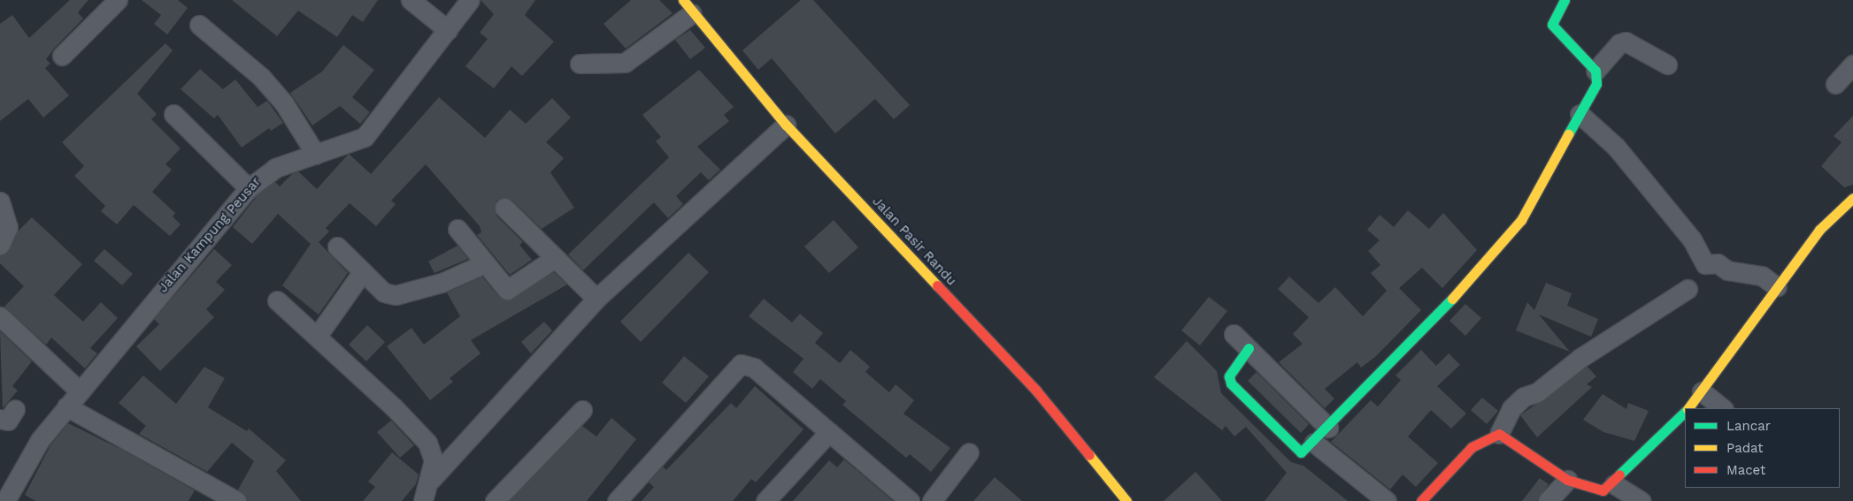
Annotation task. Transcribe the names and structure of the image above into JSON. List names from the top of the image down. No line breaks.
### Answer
{"streets":{"street":["Jalan Kampung Peusar","Jalan Pasir Randu"]},"legend":["Lancar","Padat","Macet"]}
